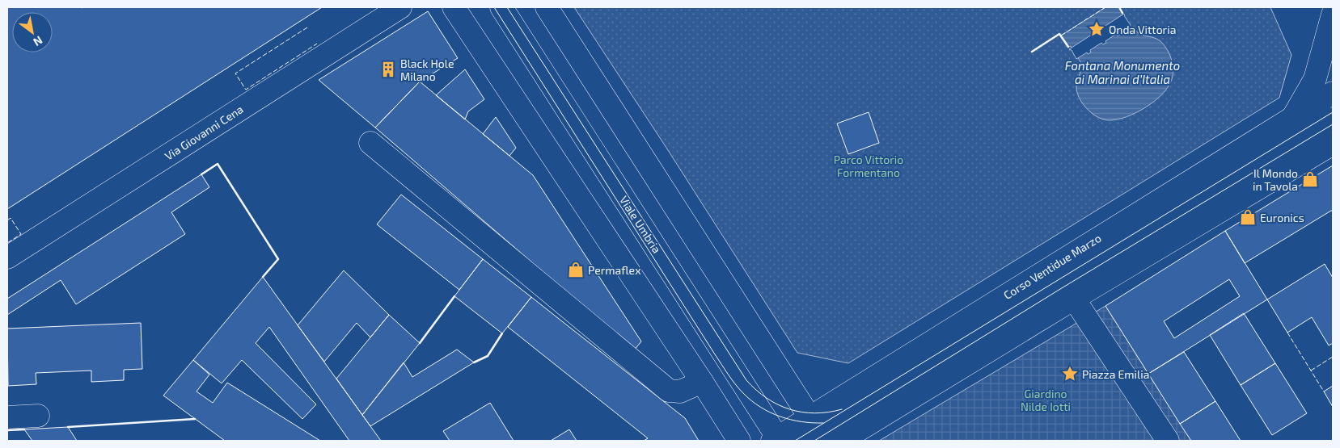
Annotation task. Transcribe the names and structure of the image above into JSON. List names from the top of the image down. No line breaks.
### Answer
{"streets":{"main road":["Via Giovanni Cena","Viale Umbria","Corso Ventidue Marzo"]},"crossings":[["Viale Umbria","Corso Ventidue Marzo"]],"water":["Fontana Monumento ai Marinai d’Italia"],"parks":["Parco Vittorio Formentano","Giardino Nilde Iotti"],"places":{"place":["Onda Vittoria","Piazza Emilia"],"building":["Black Hole Milano"],"shop":["Il Mondo in Tavola","Euronics","Permaflex"]},"north":"bottom right"}
